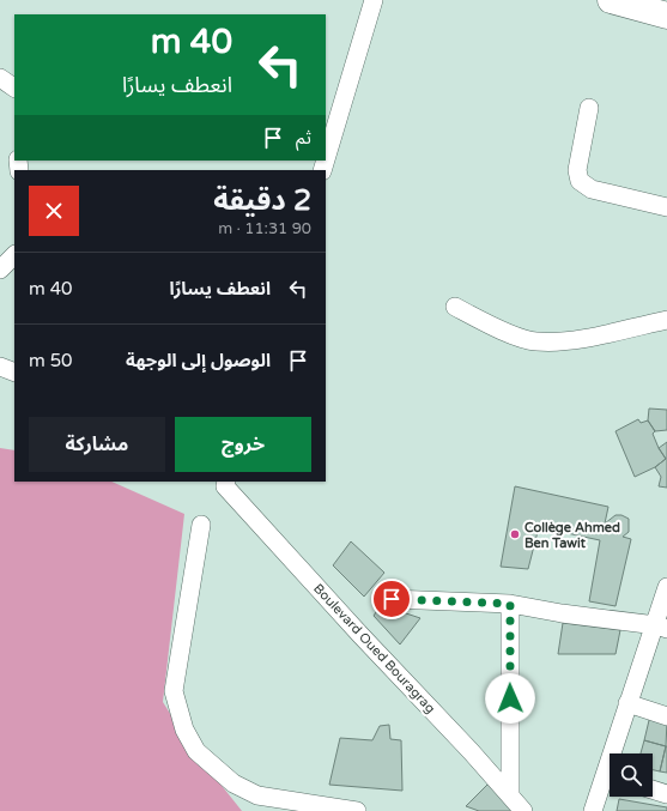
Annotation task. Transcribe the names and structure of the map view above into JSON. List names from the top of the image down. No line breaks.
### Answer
{"streets":{"street":["Boulevard Oued Bouragrag"]},"places":["Collège Ahmed Ben Tawit"],"page":{"turn":["40 m","انعطف يسارًا"],"then":"ثم","heading":["2 دقيقة","90 m · 11:31"],"list":[{"name":"انعطف يسارًا","value":"40 m"},{"name":"الوصول إلى الوجهة","value":"50 m"}],"buttons":["خروج","مشاركة"]}}
